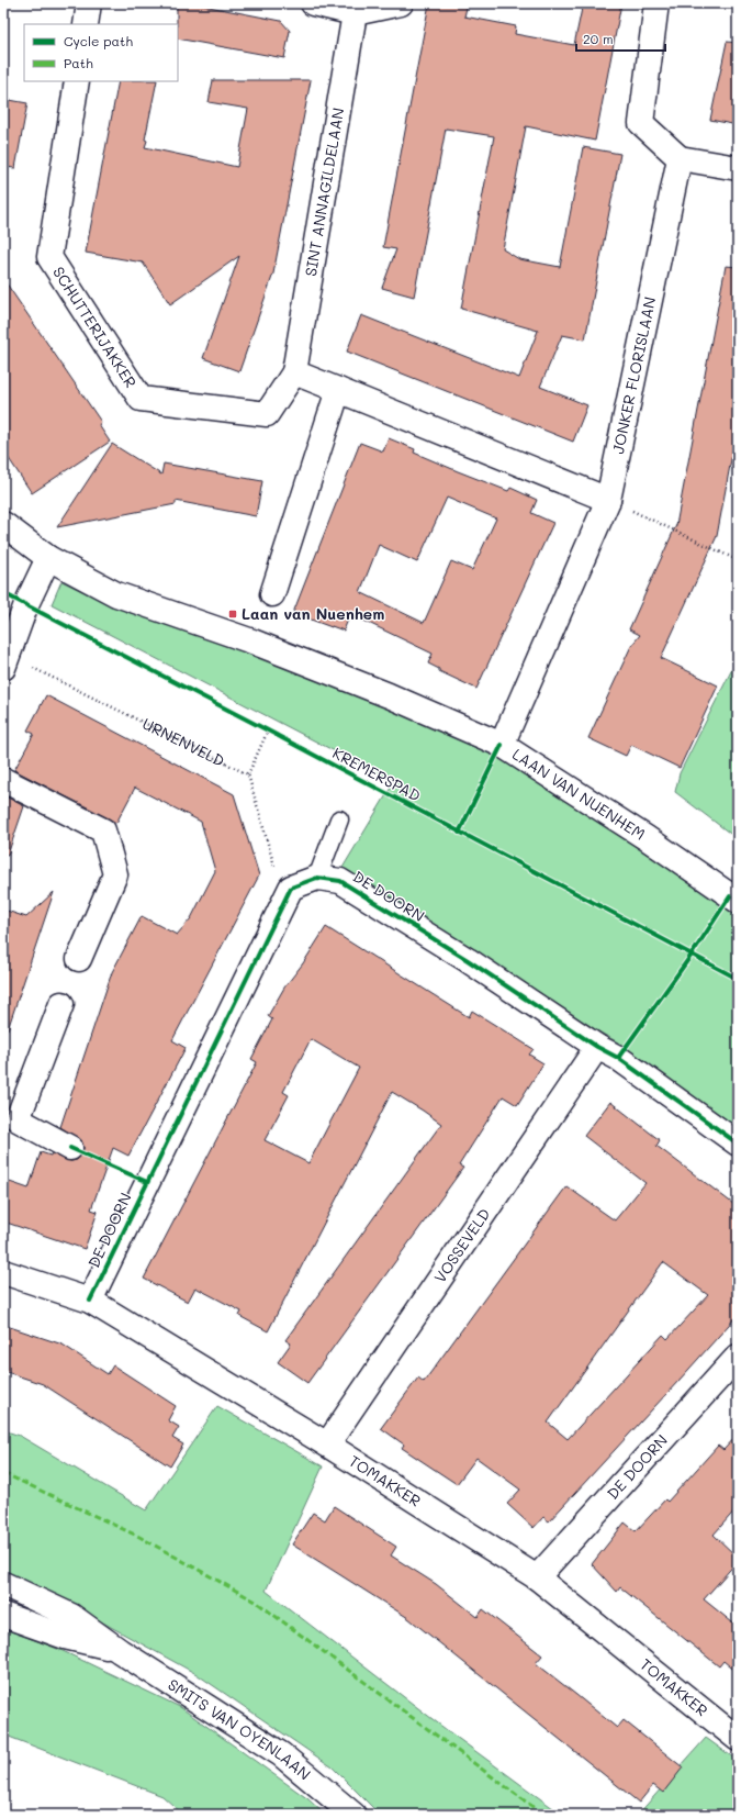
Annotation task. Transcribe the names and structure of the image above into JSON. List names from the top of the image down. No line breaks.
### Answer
{"streets":{"street":["SINT ANNAGILDELAAN","SCHUTTERIJAKKER","JONKER FLORISLAAN","LAAN VAN NUENHEM","DE DOORN","VOSSEVELD","TOMAKKER","SMITS VAN OYENLAAN"],"path":["URNENVELD"],"cycle path":["KREMERSPAD"]},"crossings":[["SINT ANNAGILDELAAN","SCHUTTERIJAKKER"],["JONKER FLORISLAAN","LAAN VAN NUENHEM"],["DE DOORN","VOSSEVELD"],["DE DOORN","TOMAKKER"],["VOSSEVELD","TOMAKKER"]],"places":{"transit":["Laan van Nuenhem"]},"legend":["Cycle path","Path"],"scale_bar":"20 m"}
